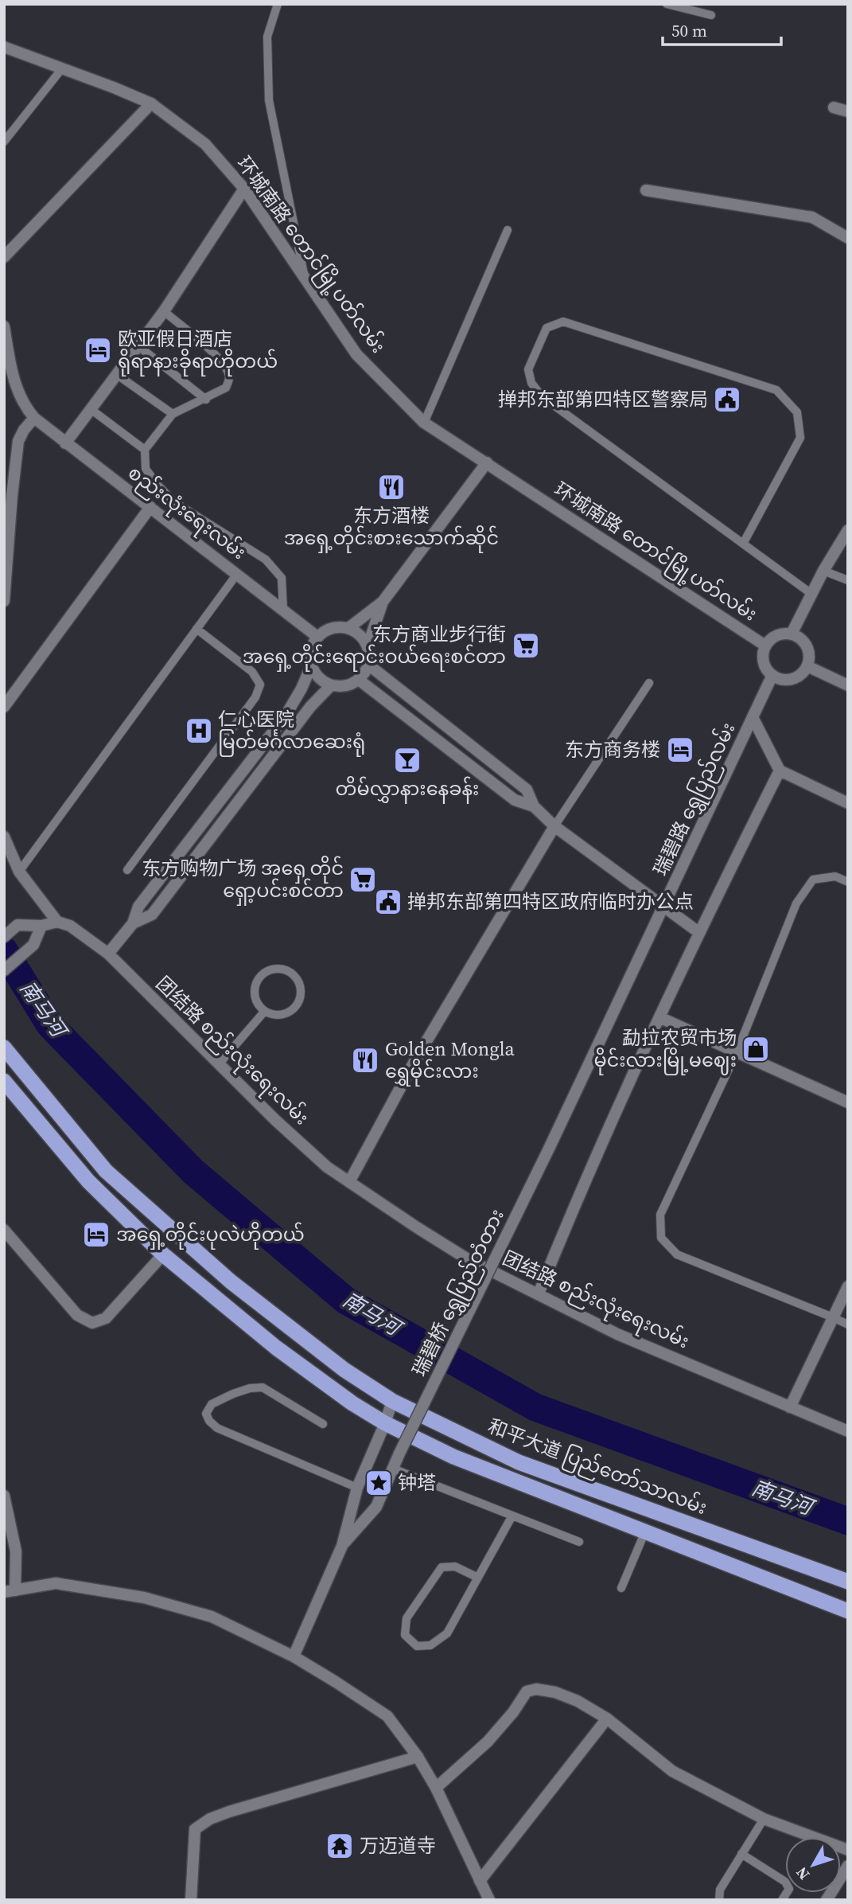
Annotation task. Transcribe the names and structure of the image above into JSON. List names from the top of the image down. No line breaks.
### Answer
{"streets":{"highway":["和平大道 ပြည်တော်သာလမ်း"],"street":["环城南路 တောင်မြို့ပတ်လမ်း","စည်းလုံးရေးလမ်း","瑞碧路 ရွှေပြည်လမ်း","团结路 စည်းလုံးရေးလမ်း","瑞碧桥 ရွှေပြည်တံတား"]},"crossings":[["环城南路 တောင်မြို့ပတ်လမ်း","瑞碧路 ရွှေပြည်လမ်း"],["瑞碧路 ရွှေပြည်လမ်း","瑞碧桥 ရွှေပြည်တံတား"]],"water":["南马河"],"places":{"hotel":["欧亚假日酒店 ရိုရာနားခိုရာဟိုတယ်","东方商务楼","အရှေ့တိုင်းပုလဲဟိုတယ်"],"public building":["掸邦东部第四特区警察局","掸邦东部第四特区政府临时办公点"],"restaurant":["东方酒楼 အရှေ့တိုင်းစားသောက်ဆိုင်","Golden Mongla ရွှေမိုင်းလား"],"supermarket":["东方商业步行街 အရှေ့တိုင်းရောင်းဝယ်ရေးစင်တာ","东方购物广场 အရှေ့တိုင် ရှော့ပင်းစင်တာ"],"hospital":["仁心医院 မြတ်မင်္ဂလာဆေးရုံ"],"bar":["တိမ်လွှာနားနေခန်း"],"shop":["勐拉农贸市场 မိုင်းလားမြို့မဈေး"],"place":["钟塔"],"temple":["万迈道寺"]},"scale_bar":"50 m","north":"bottom left"}
